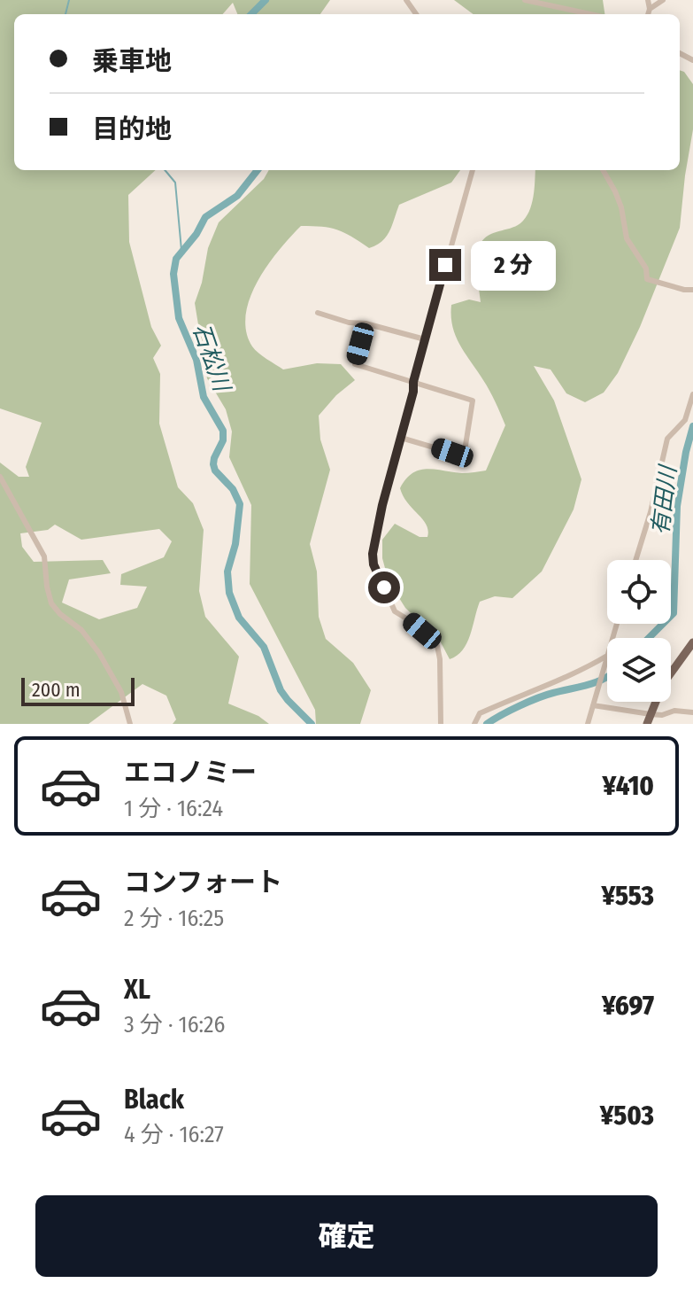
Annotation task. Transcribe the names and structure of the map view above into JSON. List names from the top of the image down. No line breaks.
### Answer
{"water":["石松川","有田川"],"scale_bar":"200 m","page":{"banner":["乗車地","目的地"],"bubble":"2 分","scale":"200 m","list":[{"name":"エコノミー","note":"1 分 · 16:24","value":"¥410"},{"name":"コンフォート","note":"2 分 · 16:25","value":"¥553"},{"name":"XL","note":"3 分 · 16:26","value":"¥697"},{"name":"Black","note":"4 分 · 16:27","value":"¥503"}],"buttons":"確定"}}
